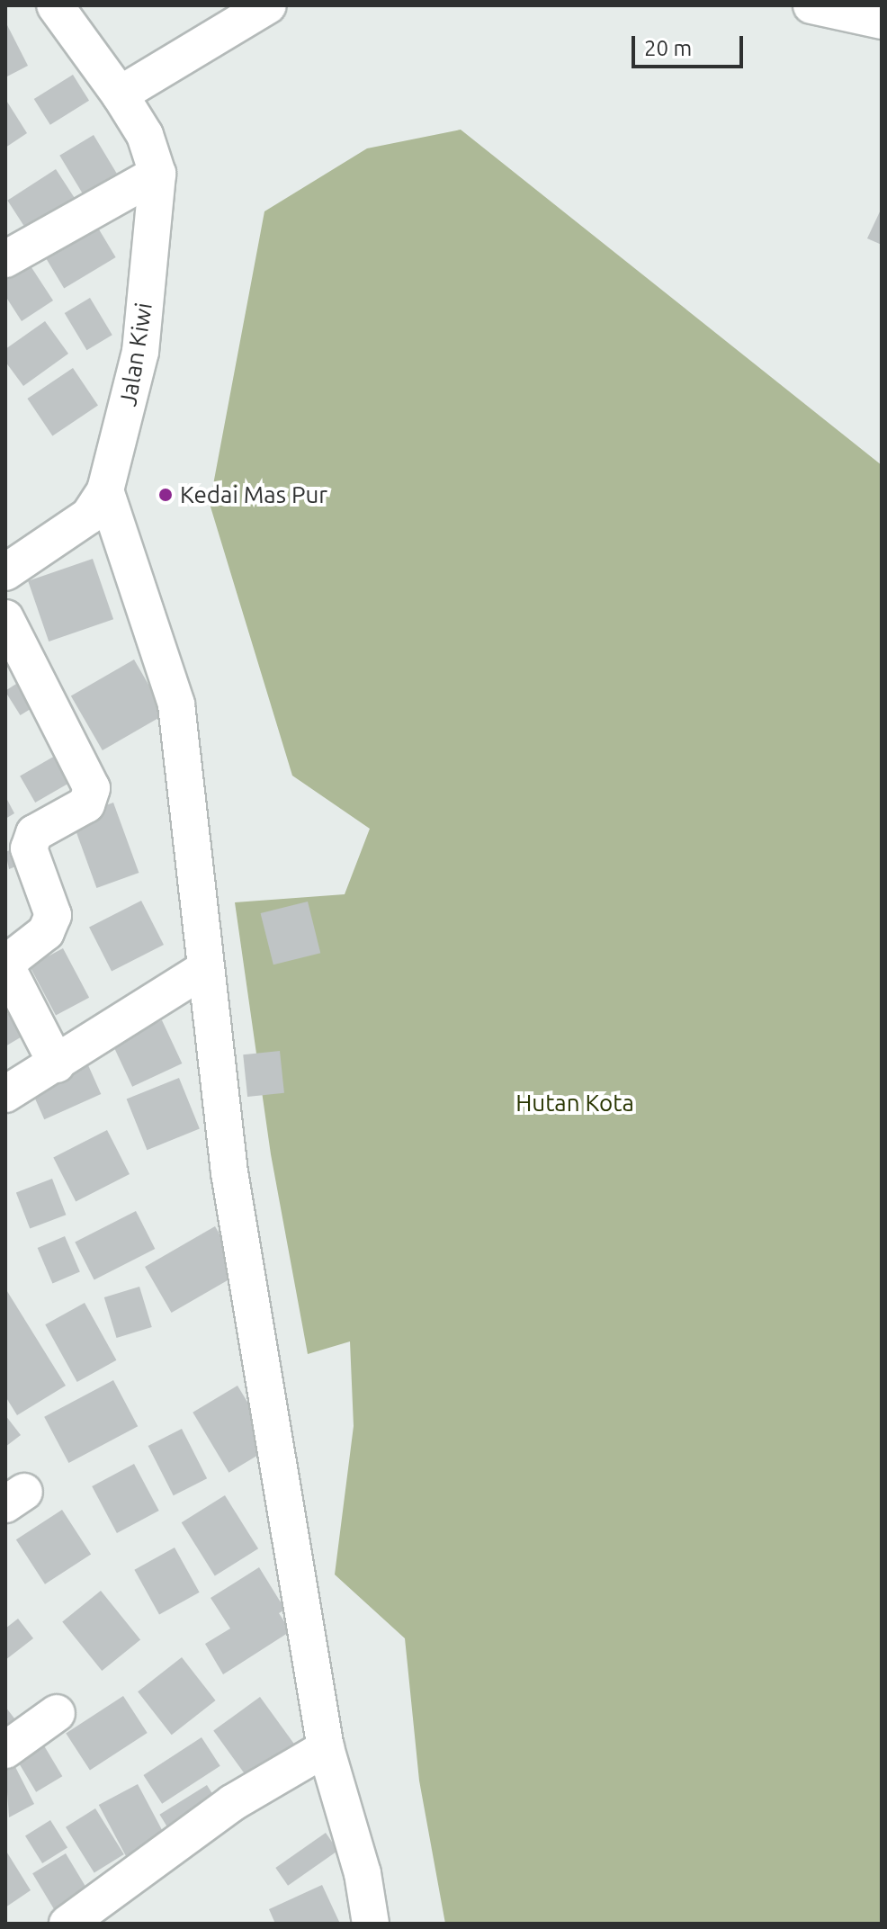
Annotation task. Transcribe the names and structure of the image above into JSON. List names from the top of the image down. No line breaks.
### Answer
{"streets":{"street":["Jalan Kiwi"]},"parks":["Hutan Kota"],"places":["Kedai Mas Pur"],"scale_bar":"20 m"}
